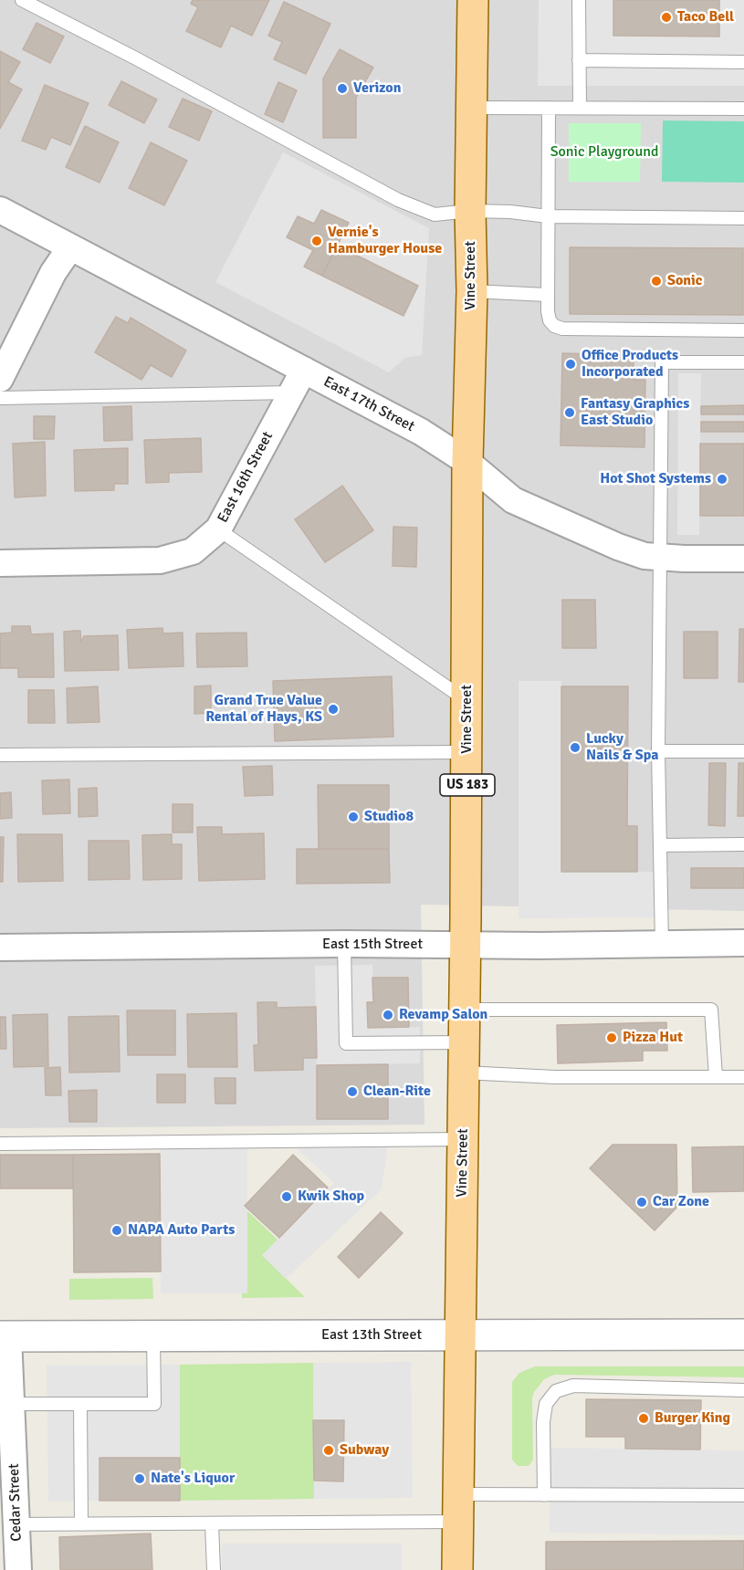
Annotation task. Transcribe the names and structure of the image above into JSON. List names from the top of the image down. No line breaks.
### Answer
{"streets":{"main road":["Vine Street","US 183"],"street":["East 17th Street","East 16th Street","East 15th Street","East 13th Street","Cedar Street"]},"crossings":[["Vine Street","East 17th Street"],["Vine Street","East 15th Street"],["Vine Street","East 13th Street"],["East 17th Street","East 16th Street"],["East 13th Street","Cedar Street"]],"parks":["Sonic Playground"],"places":["Taco Bell","Verizon","Vernie's Hamburger House","Sonic","Office Products Incorporated","Fantasy Graphics East Studio","Hot Shot Systems","Grand True Value Rental of Hays, KS","Lucky Nails & Spa","Studio8","Revamp Salon","Pizza Hut","Clean-Rite","Kwik Shop","Car Zone","NAPA Auto Parts","Burger King","Subway","Nate's Liquor"]}
